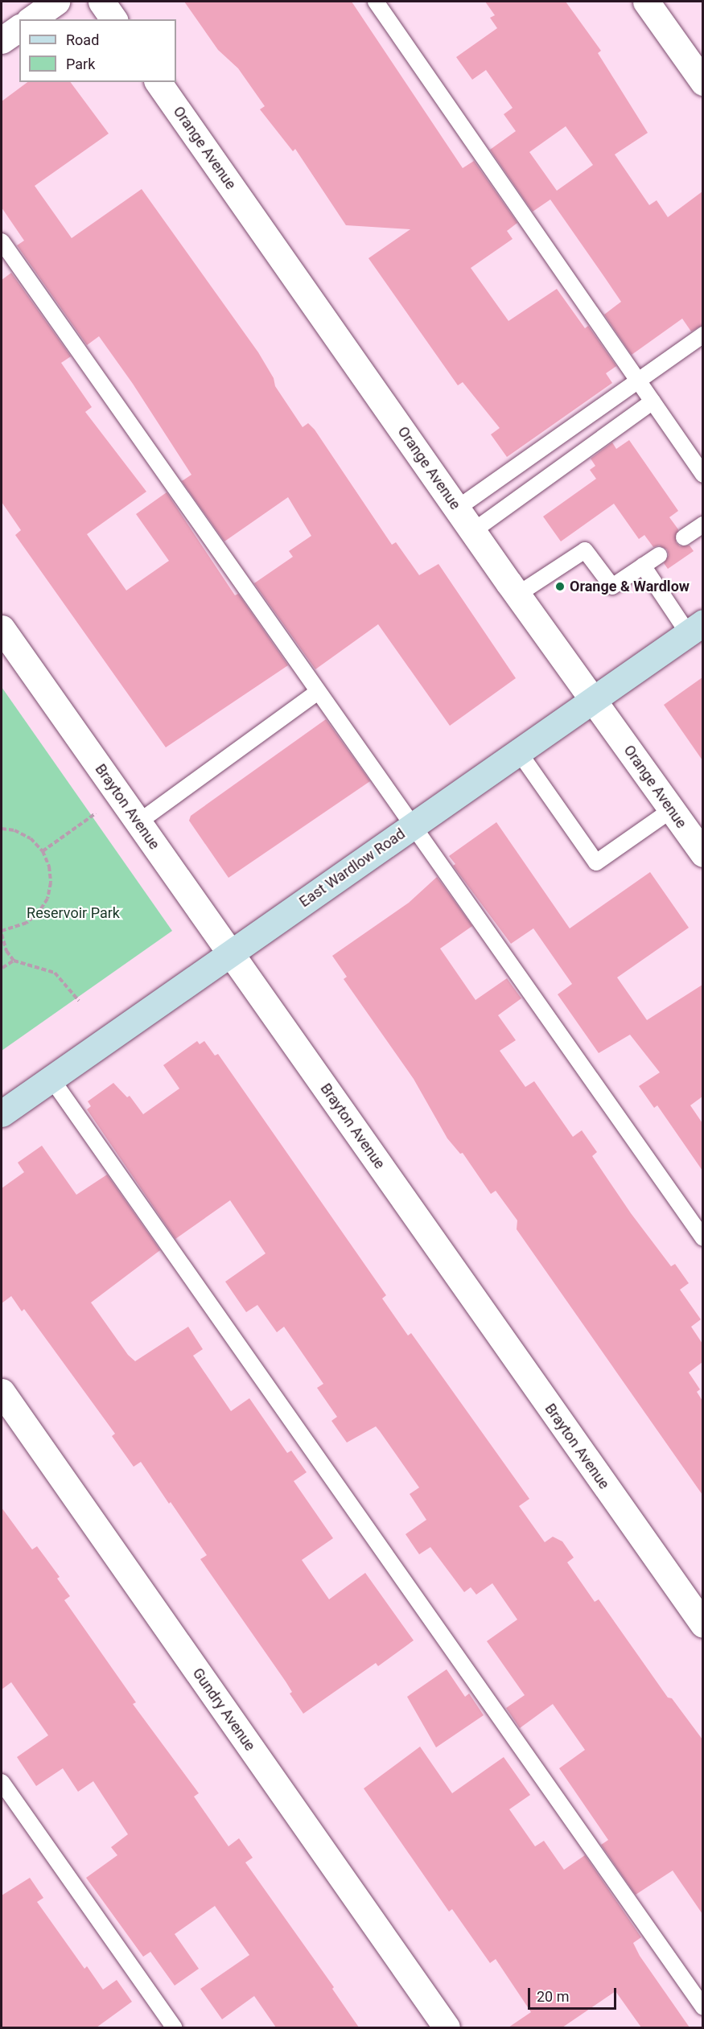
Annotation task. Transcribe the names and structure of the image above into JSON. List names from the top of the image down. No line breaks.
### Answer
{"streets":{"main road":["East Wardlow Road"],"street":["Orange Avenue","Brayton Avenue","Gundry Avenue"]},"crossings":[["Orange Avenue","East Wardlow Road"],["Brayton Avenue","East Wardlow Road"]],"parks":["Reservoir Park"],"places":["Orange & Wardlow"],"legend":["Road","Park"],"scale_bar":"20 m"}
